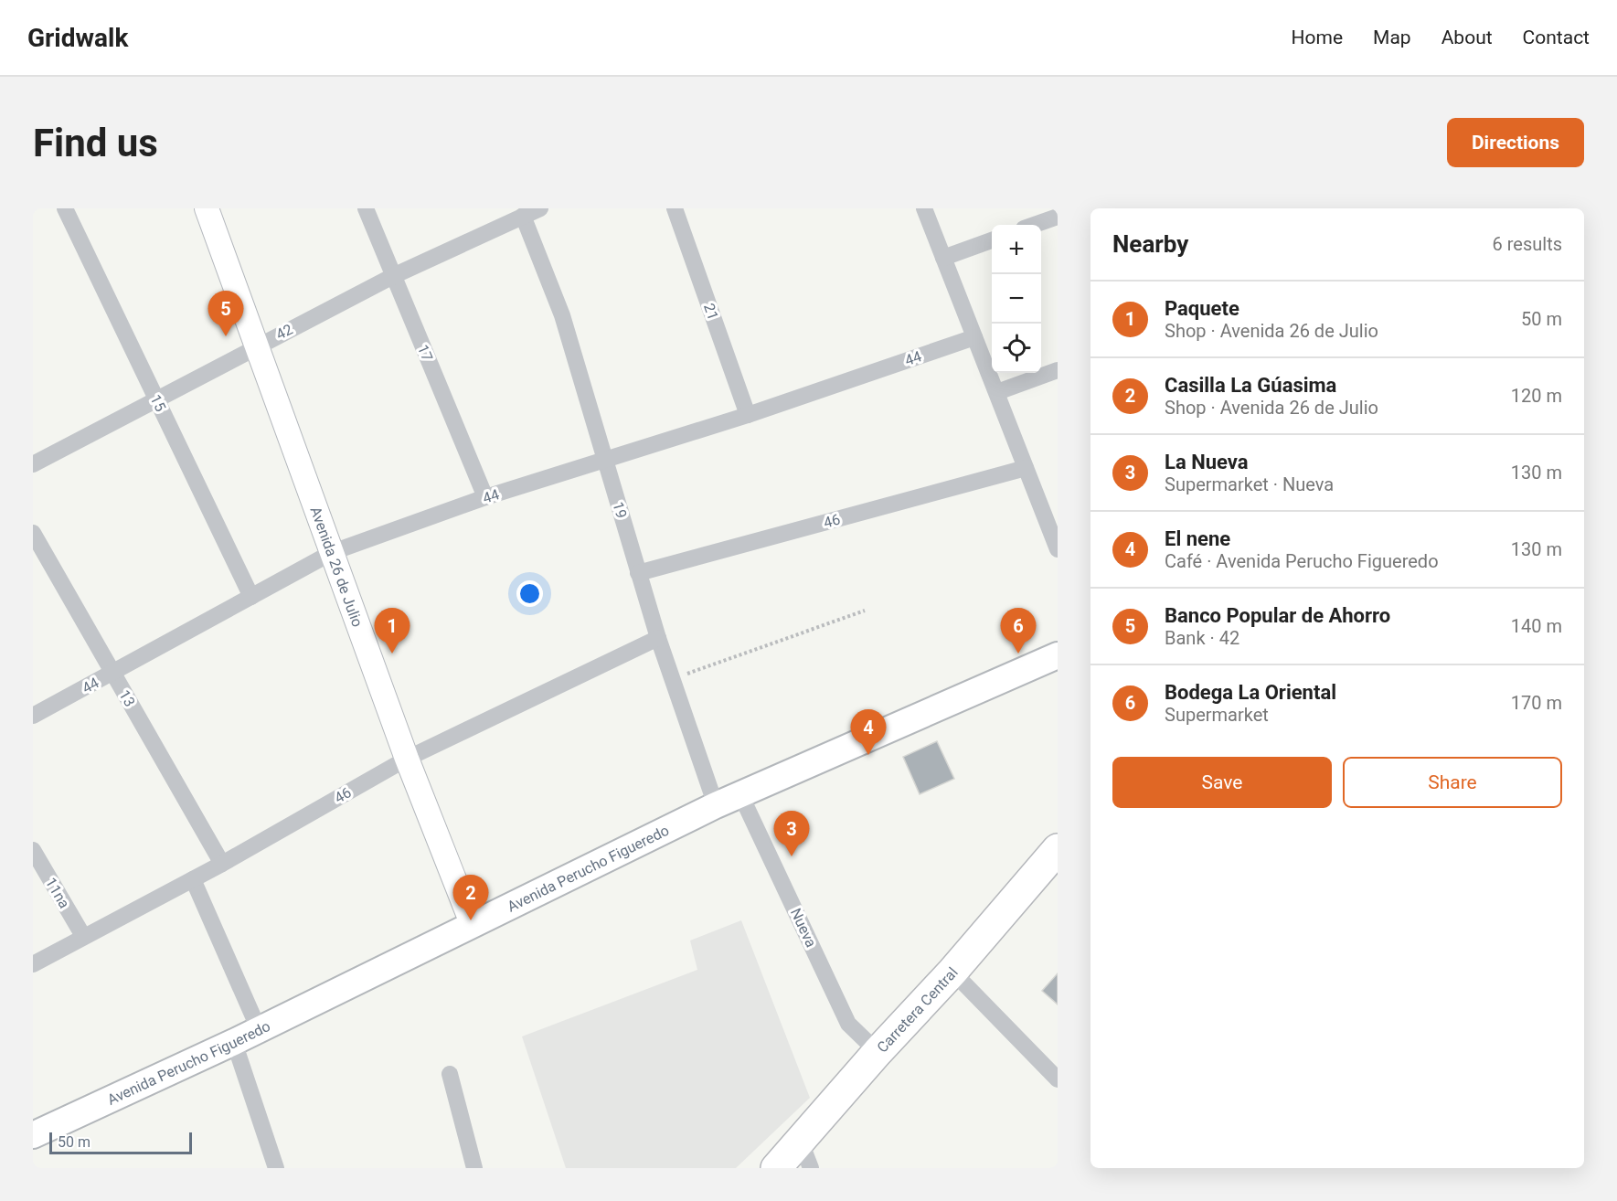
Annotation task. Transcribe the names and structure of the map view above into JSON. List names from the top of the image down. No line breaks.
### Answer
{"streets":{"highway":["Carretera Central"],"main road":["Avenida Perucho Figueredo"],"street":["21","42","17","44","15","19","46","Avenida 26 de Julio","13","11na","Nueva"]},"crossings":[["21","44"],["42","17"],["42","15"],["42","19"],["42","Avenida 26 de Julio"],["17","44"],["44","15"],["44","19"],["44","Avenida 26 de Julio"],["44","13"],["19","46"],["19","Avenida Perucho Figueredo"],["46","Avenida 26 de Julio"],["46","13"],["46","11na"],["Avenida 26 de Julio","Avenida Perucho Figueredo"],["Avenida Perucho Figueredo","Nueva"],["Nueva","Carretera Central"]],"scale_bar":"50 m","page":{"header":"Gridwalk","nav":["Home","Map","About","Contact"],"buttons":["Directions",["Save","Share"]],"title":"Find us","heading":["Nearby","6 results"],"map_buttons":["+","−"],"list":[{"mark":"1","name":"Paquete","note":"Shop · Avenida 26 de Julio","value":"50 m"},{"mark":"2","name":"Casilla La Gúasima","note":"Shop · Avenida 26 de Julio","value":"120 m"},{"mark":"3","name":"La Nueva","note":"Supermarket · Nueva","value":"130 m"},{"mark":"4","name":"El nene","note":"Café · Avenida Perucho Figueredo","value":"130 m"},{"mark":"5","name":"Banco Popular de Ahorro","note":"Bank · 42","value":"140 m"},{"mark":"6","name":"Bodega La Oriental","note":"Supermarket","value":"170 m"}],"pins":["5","1","6","4","3","2"],"scale":"50 m"}}
